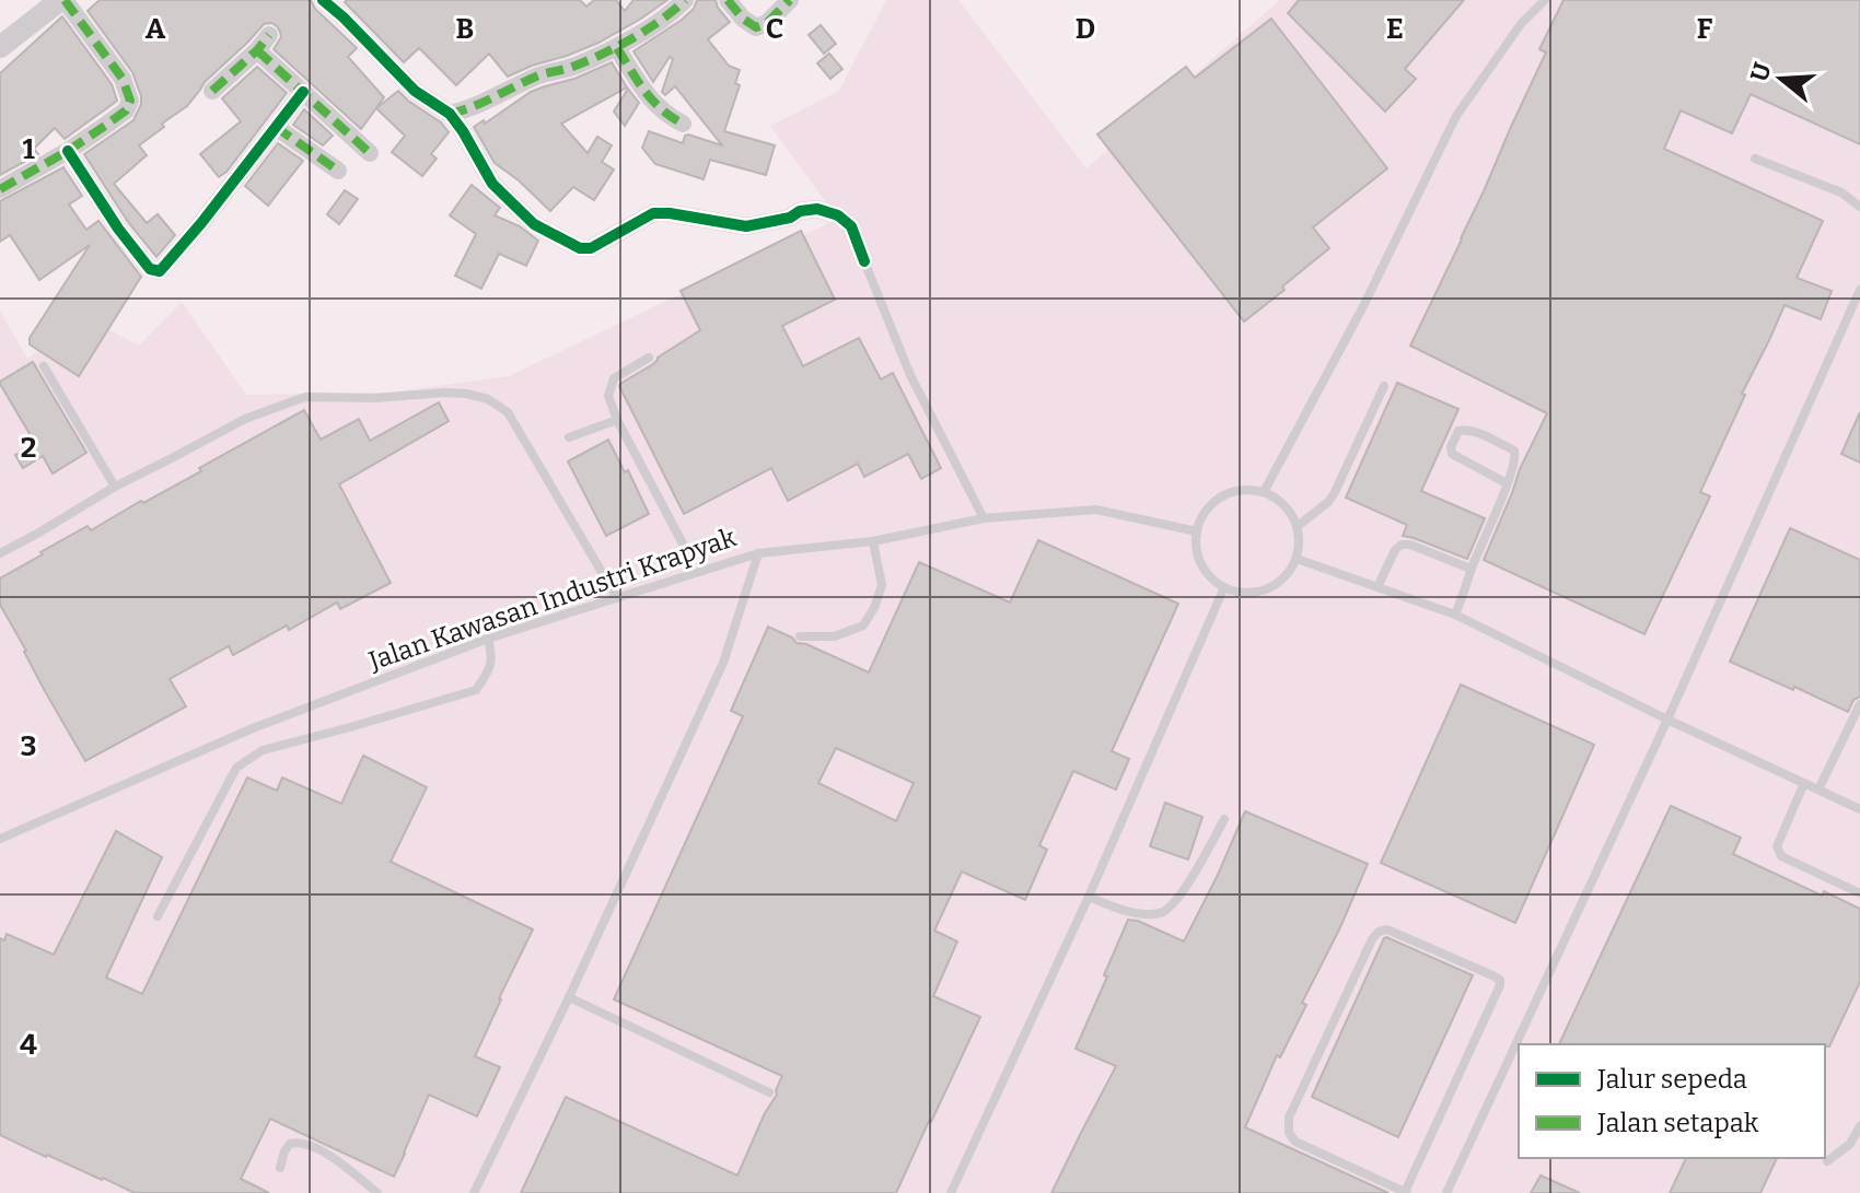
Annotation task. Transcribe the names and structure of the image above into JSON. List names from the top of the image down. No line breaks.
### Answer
{"streets":{"lane":["Jalan Kawasan Industri Krapyak"]},"legend":["Jalur sepeda","Jalan setapak"],"north":"left","grid":{"columns":["A","B","C","D","E","F"],"rows":["1","2","3","4"]}}
